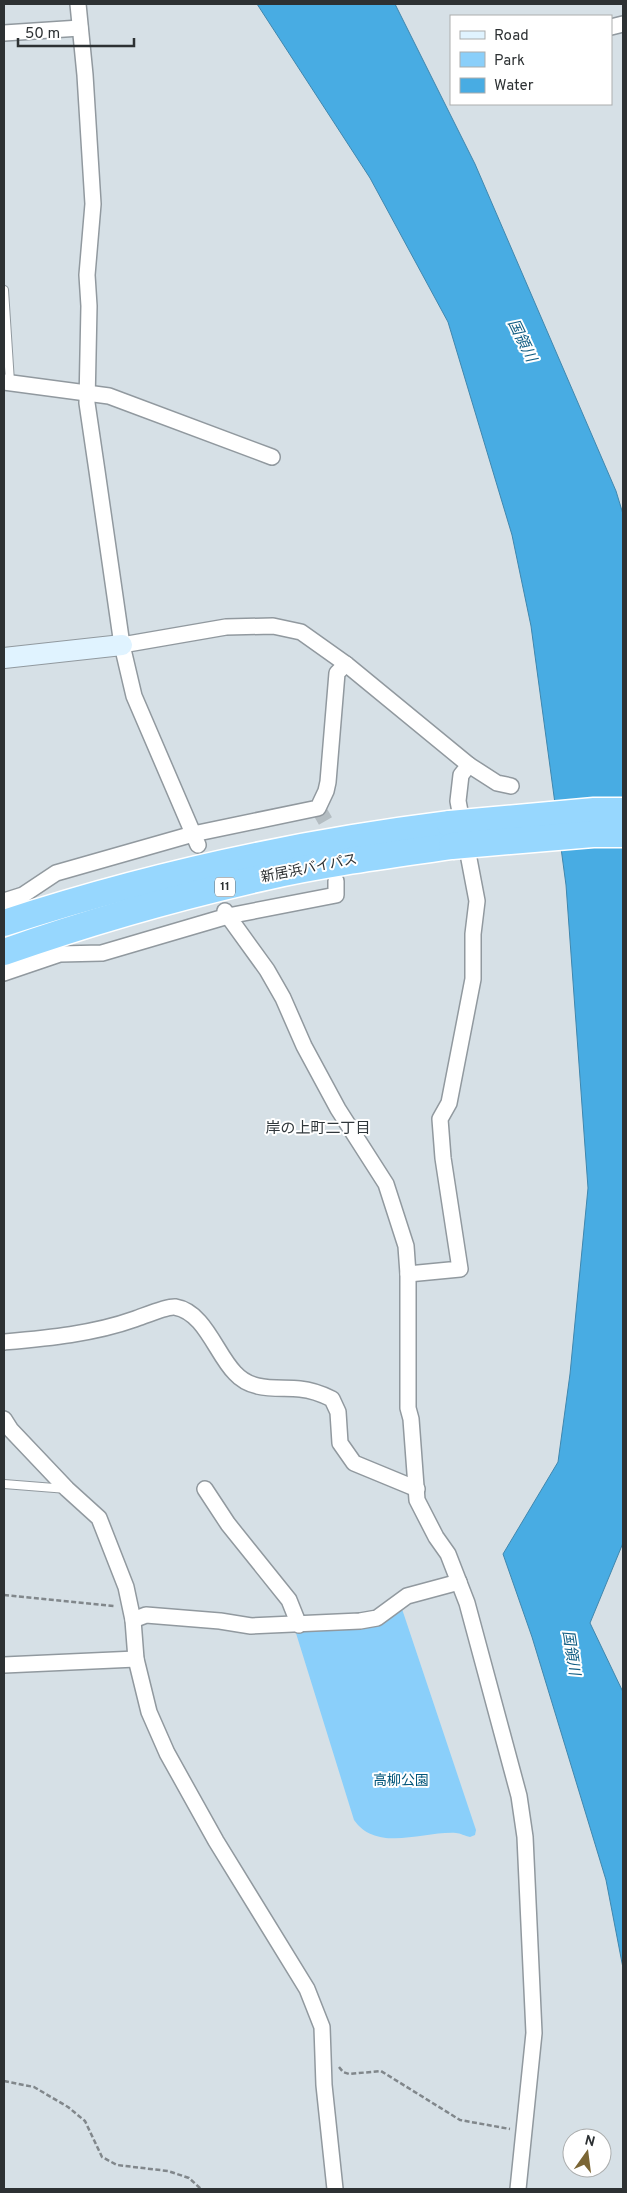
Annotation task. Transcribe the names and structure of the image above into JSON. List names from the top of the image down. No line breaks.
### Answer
{"streets":{"highway":["新居浜バイパス","11"]},"districts":["岸の上町二丁目"],"water":["国領川"],"parks":["高柳公園"],"legend":["Road","Park","Water"],"scale_bar":"50 m","north":"top"}
